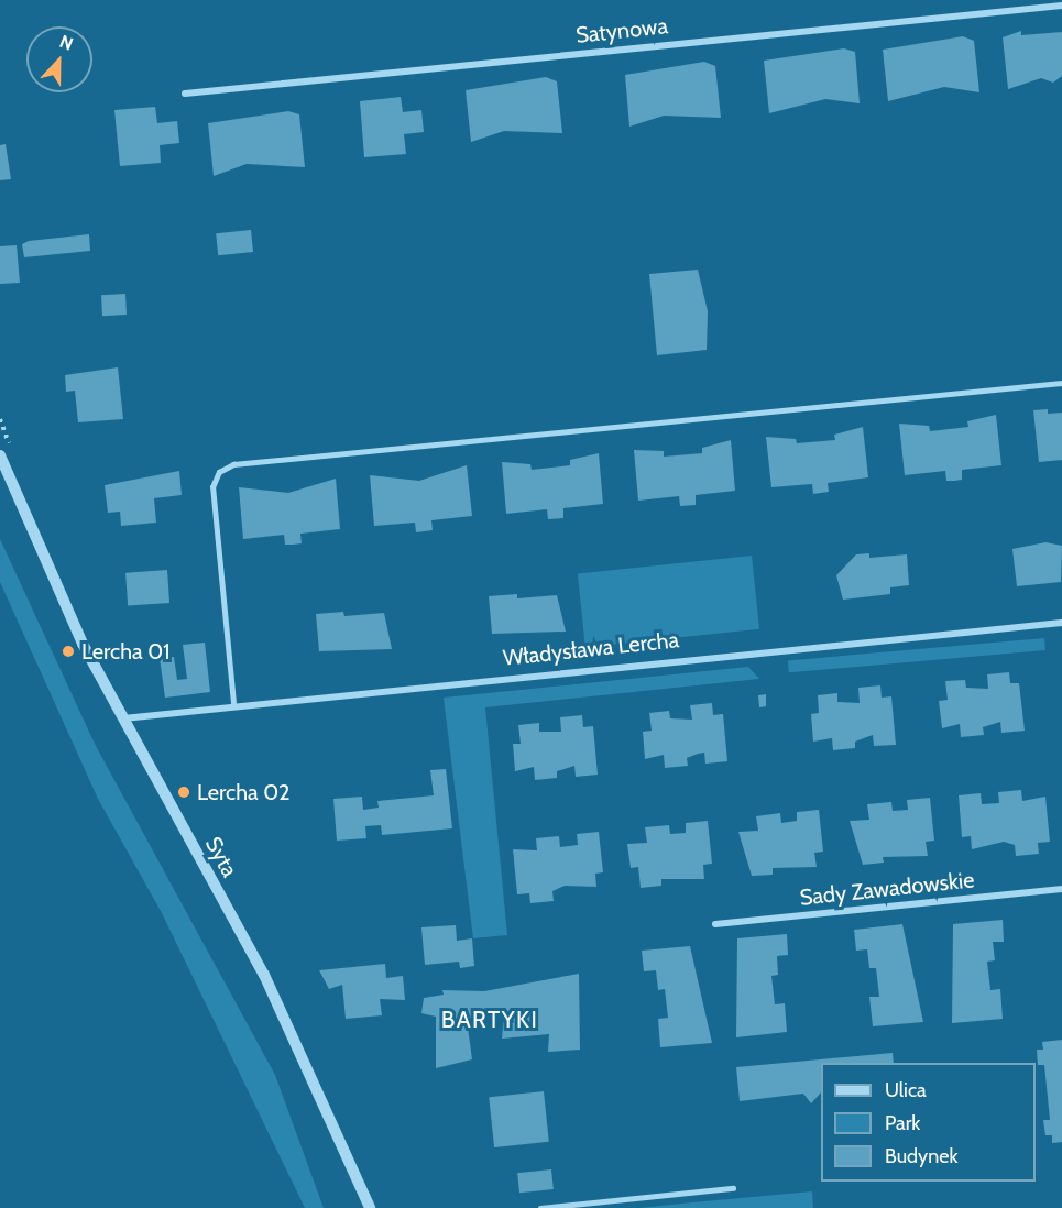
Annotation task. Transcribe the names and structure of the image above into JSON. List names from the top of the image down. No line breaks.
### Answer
{"streets":{"street":["Satynowa","Władysława Lercha","Syta","Sady Zawadowskie"]},"crossings":[["Władysława Lercha","Syta"]],"districts":["BARTYKI"],"places":["Lercha 01","Lercha 02"],"legend":["Ulica","Park","Budynek"],"north":"top"}
